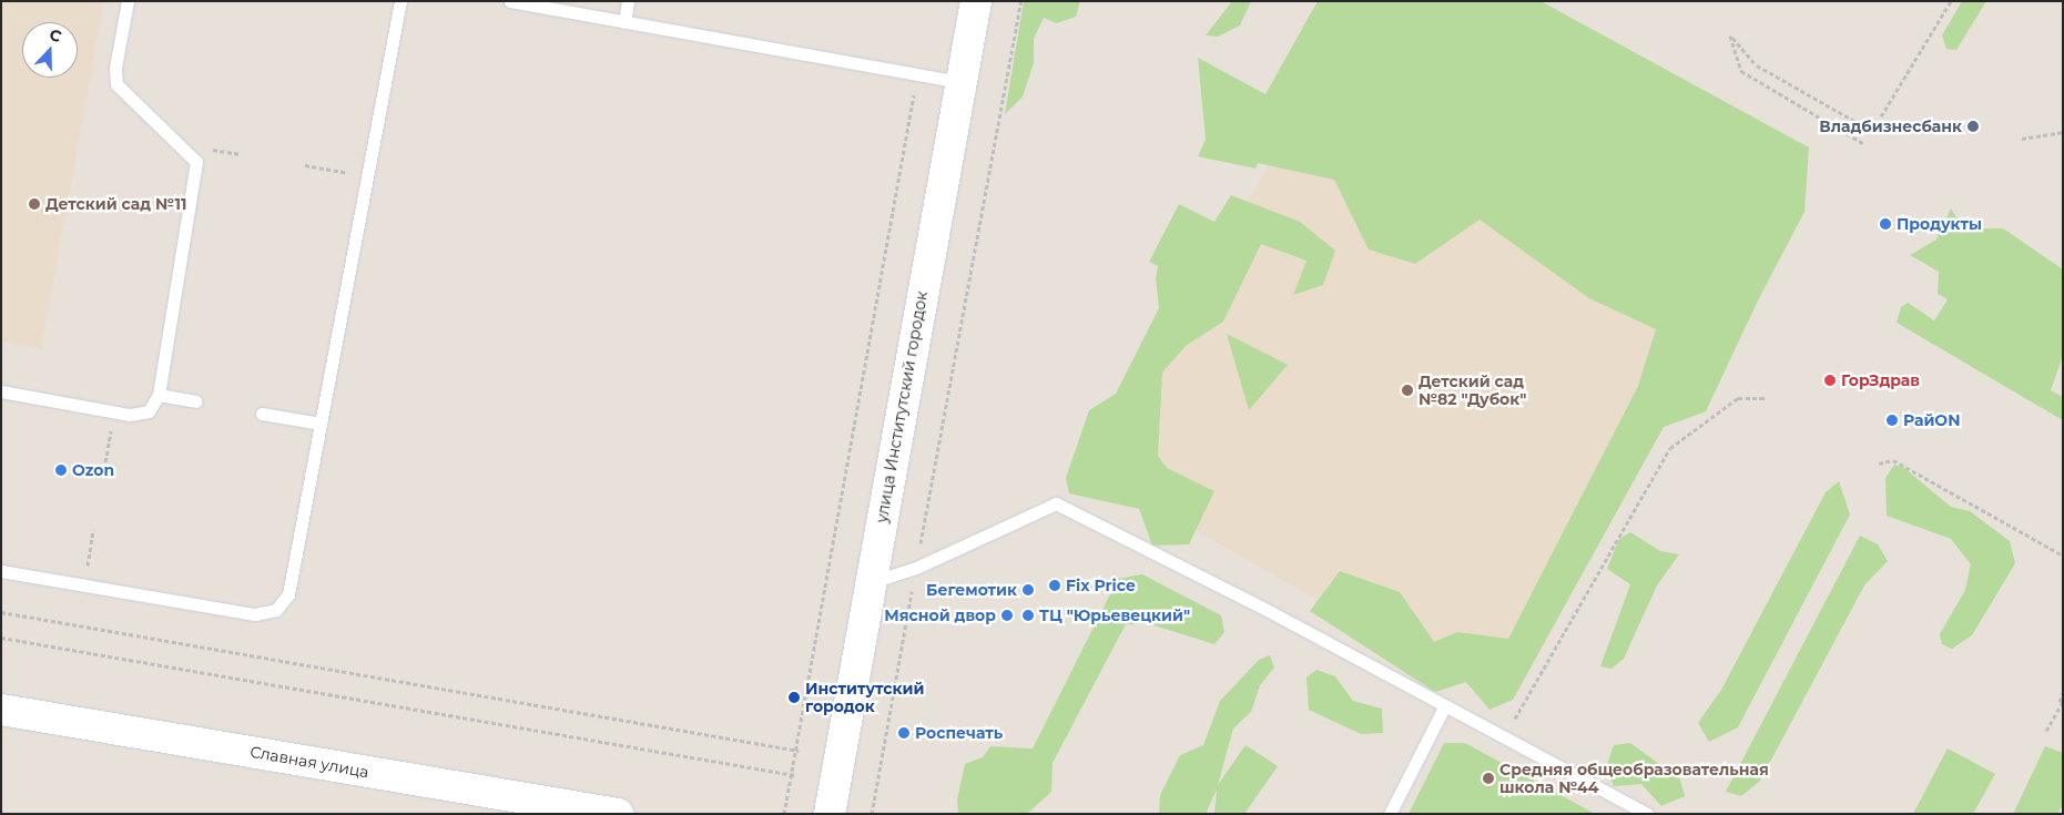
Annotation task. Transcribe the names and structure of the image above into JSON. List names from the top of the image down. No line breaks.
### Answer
{"streets":{"street":["улица Институтский городок","Славная улица"]},"places":["Владбизнесбанк","Детский сад №11","Продукты","ГорЗдрав","Детский сад №82 \"Дубок\"","РайON","Ozon","Fix Price","Бегемотик","Мясной двор","ТЦ \"Юрьевецкий\"","Институтский городок","Роспечать","Средняя общеобразовательная школа №44"],"north":"top"}
